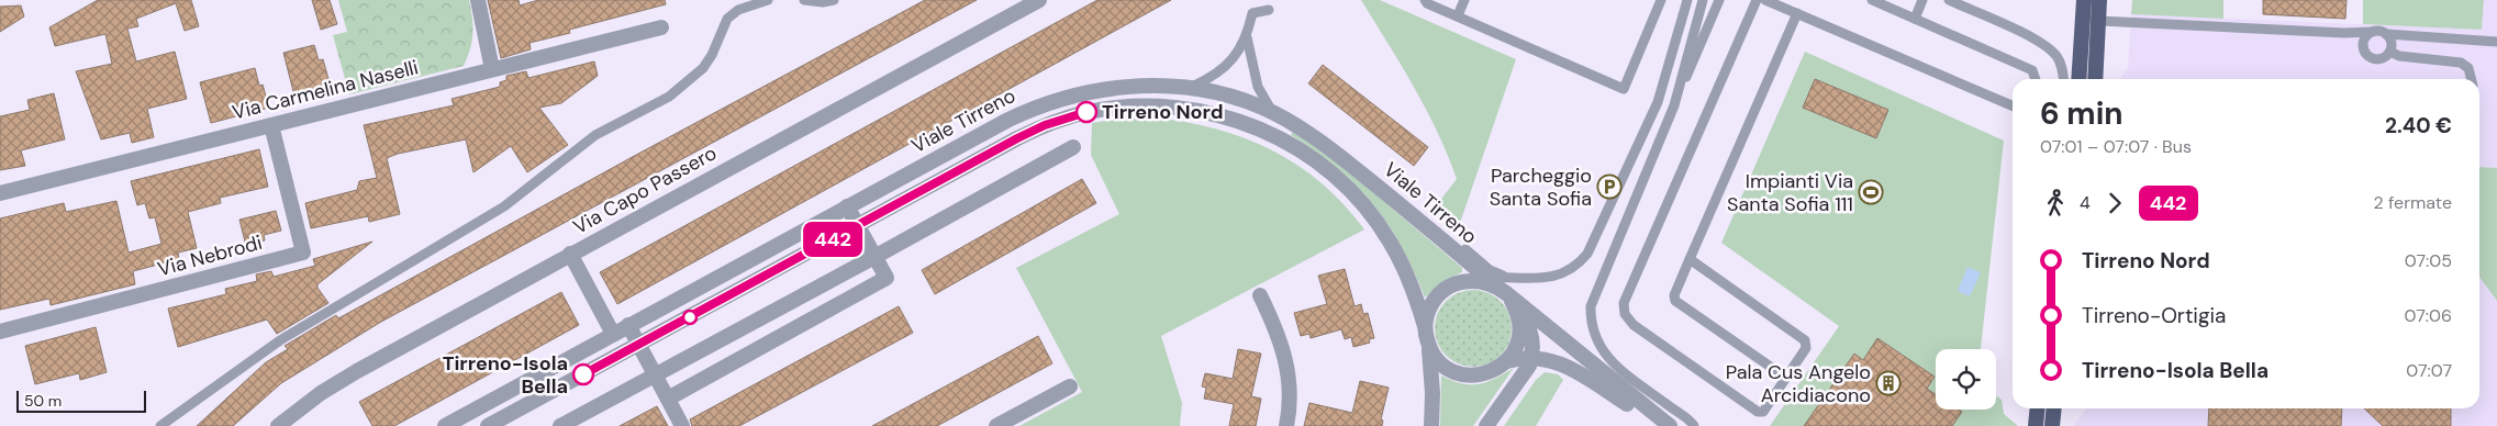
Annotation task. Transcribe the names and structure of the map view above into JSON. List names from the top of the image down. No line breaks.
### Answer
{"streets":{"street":["Via Carmelina Naselli","Viale Tirreno","Via Capo Passero","Via Nebrodi"]},"crossings":[["Via Carmelina Naselli","Via Nebrodi"]],"places":{"other":["Tirreno Nord","Tirreno-Isola Bella"],"parking":["Parcheggio Santa Sofia"],"sports":["Impianti Via Santa Sofia 111"],"building":["Pala Cus Angelo Arcidiacono"]},"lines":["bus line 442"],"scale_bar":"50 m","page":{"on_map":"442","heading":["6 min","07:01 – 07:07 · Bus","2.40 €"],"legs":["4","442","2 fermate"],"list":[{"name":"Tirreno Nord","value":"07:05"},{"name":"Tirreno-Ortigia","value":"07:06"},{"name":"Tirreno-Isola Bella","value":"07:07"}],"scale":"50 m"}}
